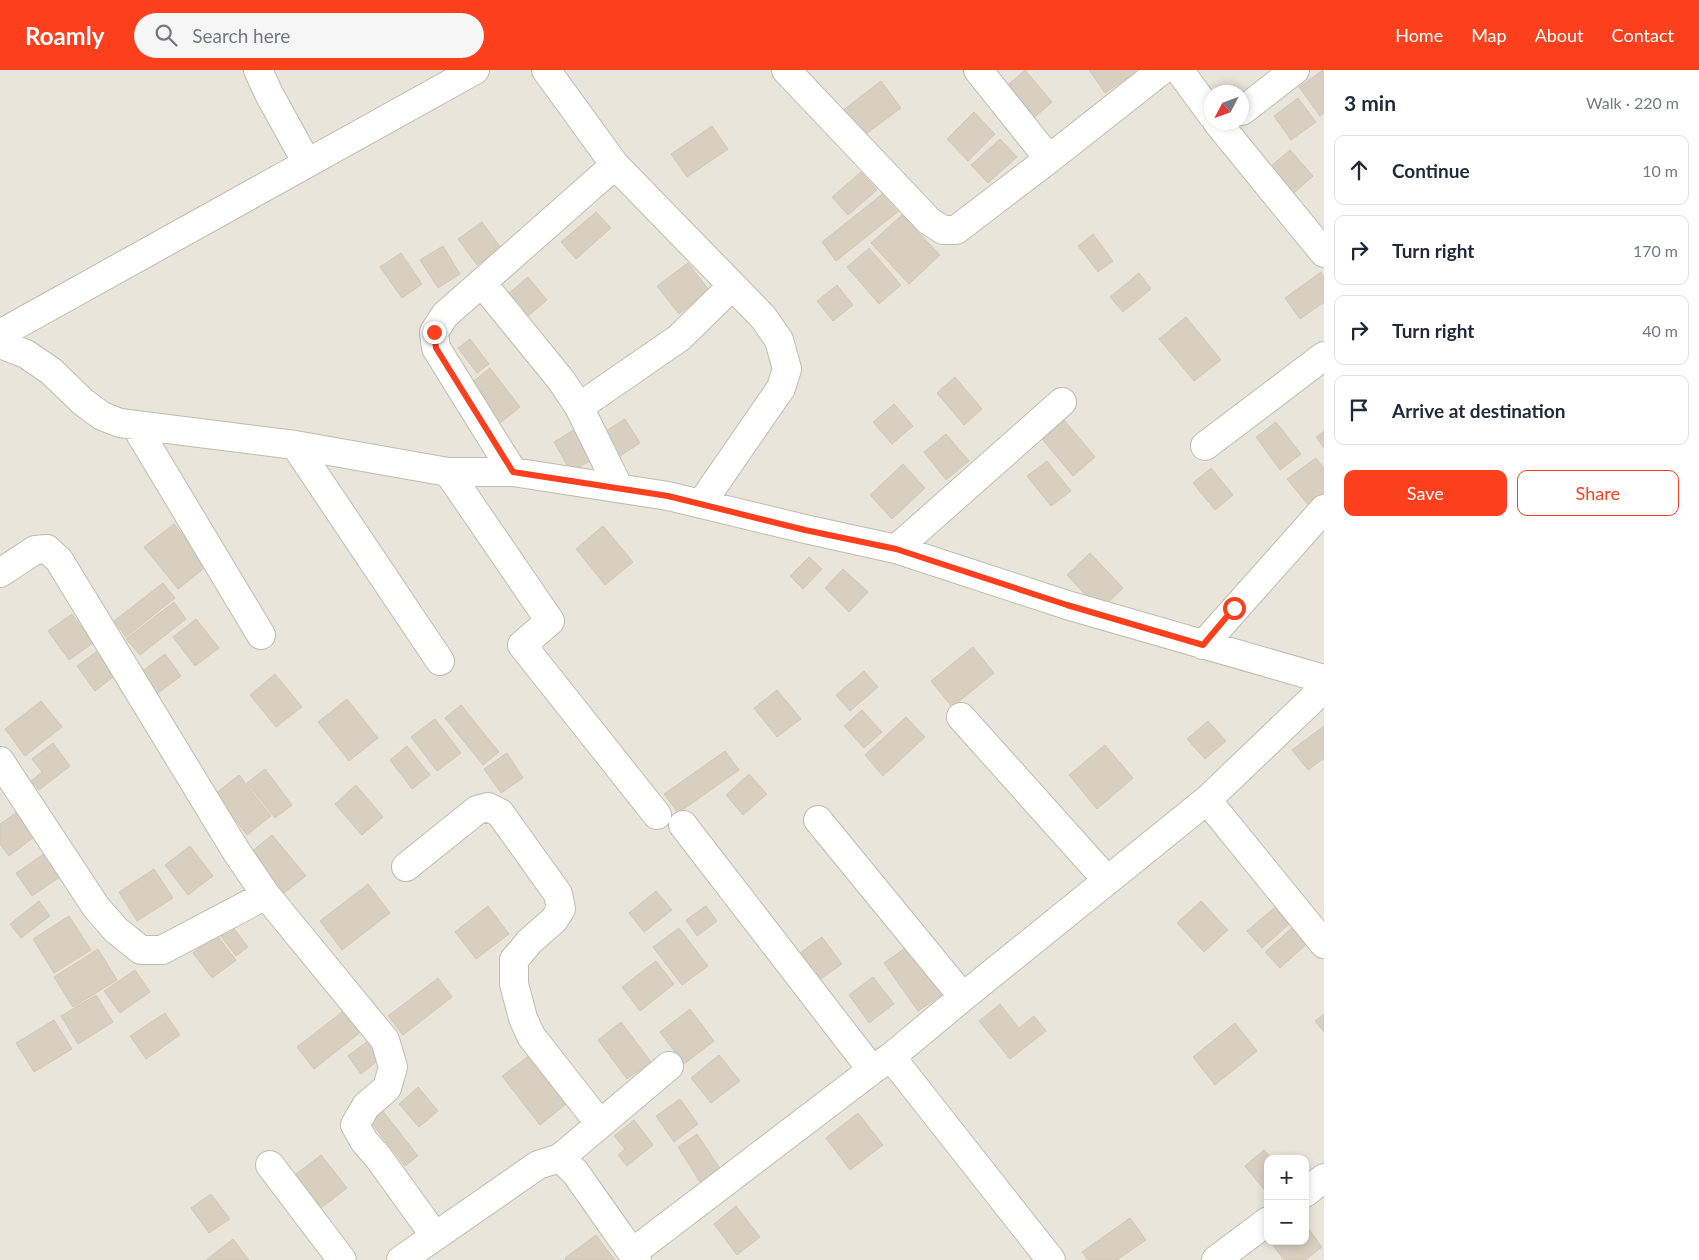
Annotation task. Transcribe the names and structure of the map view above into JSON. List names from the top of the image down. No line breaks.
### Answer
{"north":"bottom left","page":{"header":"Roamly","search":"Search here","nav":["Home","Map","About","Contact"],"heading":["3 min","Walk · 220 m"],"list":[["Continue","10 m"],["Turn right","170 m"],["Turn right","40 m"],"Arrive at destination"],"buttons":["Save","Share"],"map_buttons":["+","−"]}}
